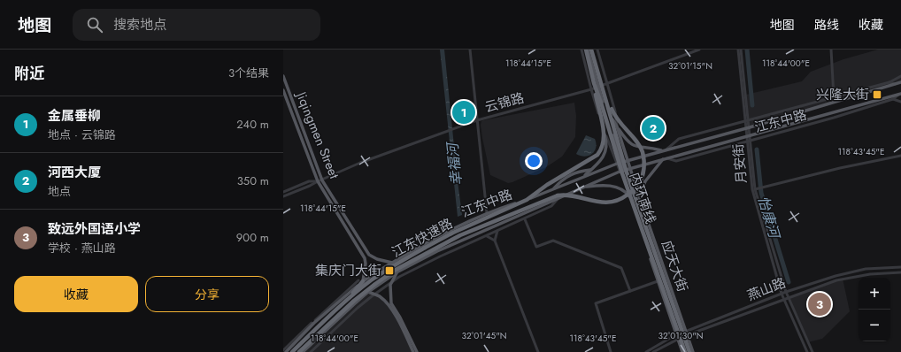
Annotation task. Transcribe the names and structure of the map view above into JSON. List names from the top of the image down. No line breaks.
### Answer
{"streets":{"highway":["内环南线","江东快速路"],"main road":["江东中路","Jiqingmen Street","应天大街"],"street":["云锦路","月安街","燕山路"]},"crossings":[["云锦路","Jiqingmen Street"],["云锦路","内环南线"],["云锦路","应天大街"],["江东中路","Jiqingmen Street"],["江东中路","月安街"],["江东中路","江东快速路"],["江东中路","应天大街"],["月安街","燕山路"],["内环南线","江东快速路"],["内环南线","应天大街"],["应天大街","燕山路"]],"water":["幸福河","怡康河"],"places":{"transit":["兴隆大街","集庆门大街"]},"page":{"header":"地图","search":"搜索地点","nav":["地图","路线","收藏"],"heading":["附近","3个结果"],"list":[{"mark":"1","name":"金属垂柳","note":"地点 · 云锦路","value":"240 m"},{"mark":"2","name":"河西大厦","note":"地点","value":"350 m"},{"mark":"3","name":"致远外国语小学","note":"学校 · 燕山路","value":"900 m"}],"pins":["1","2","3"],"buttons":["收藏","分享"],"map_buttons":["+","−"]},"coordinates":["118°44'15\"E","118°44'00\"E","32°01'15\"N","118°43'45\"E","32°01'45\"N","32°01'30\"N"]}
